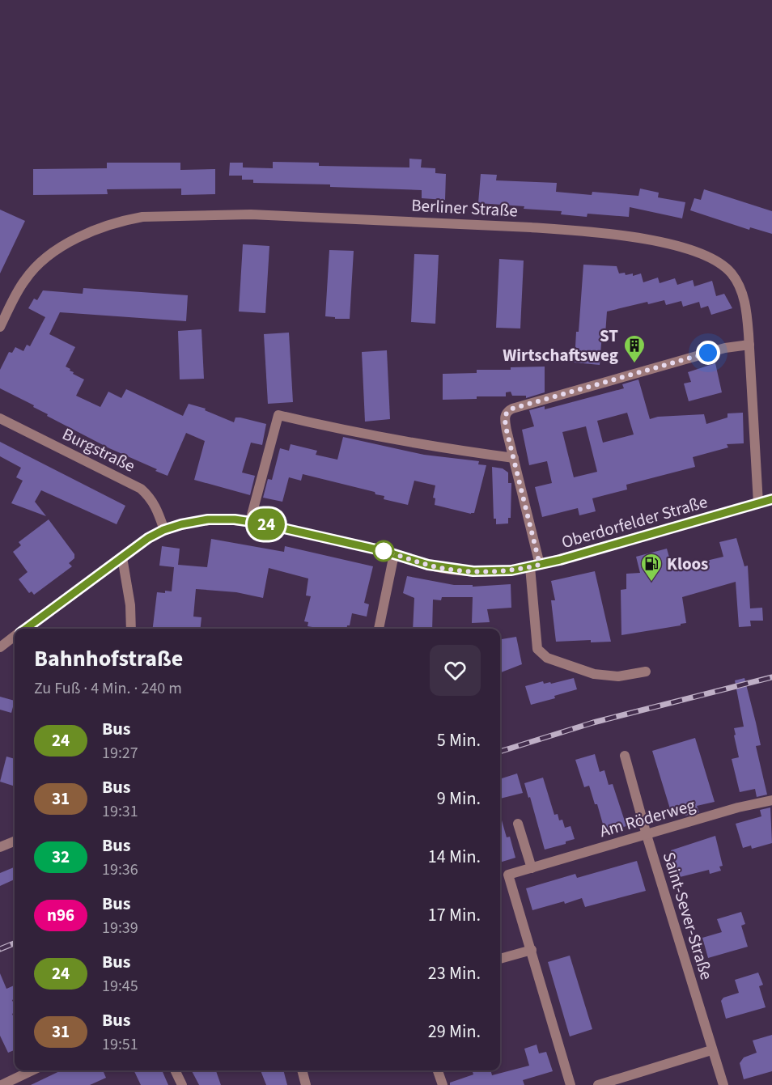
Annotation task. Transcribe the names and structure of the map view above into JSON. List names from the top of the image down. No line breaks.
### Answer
{"streets":{"street":["Berliner Straße","Burgstraße","Oberdorfelder Straße","Am Röderweg","Saint-Sever-Straße"]},"crossings":[["Berliner Straße","Oberdorfelder Straße"],["Burgstraße","Oberdorfelder Straße"],["Am Röderweg","Saint-Sever-Straße"]],"places":{"building":["ST Wirtschaftsweg"],"fuel station":["Kloos"]},"lines":["bus line 24"],"page":{"on_map":"24","heading":["Bahnhofstraße","Zu Fuß · 4 Min. · 240 m"],"list":[{"mark":"24","name":"Bus","note":"19:27","value":"5 Min."},{"mark":"31","name":"Bus","note":"19:31","value":"9 Min."},{"mark":"32","name":"Bus","note":"19:36","value":"14 Min."},{"mark":"n96","name":"Bus","note":"19:39","value":"17 Min."},{"mark":"24","name":"Bus","note":"19:45","value":"23 Min."},{"mark":"31","name":"Bus","note":"19:51","value":"29 Min."}]}}
